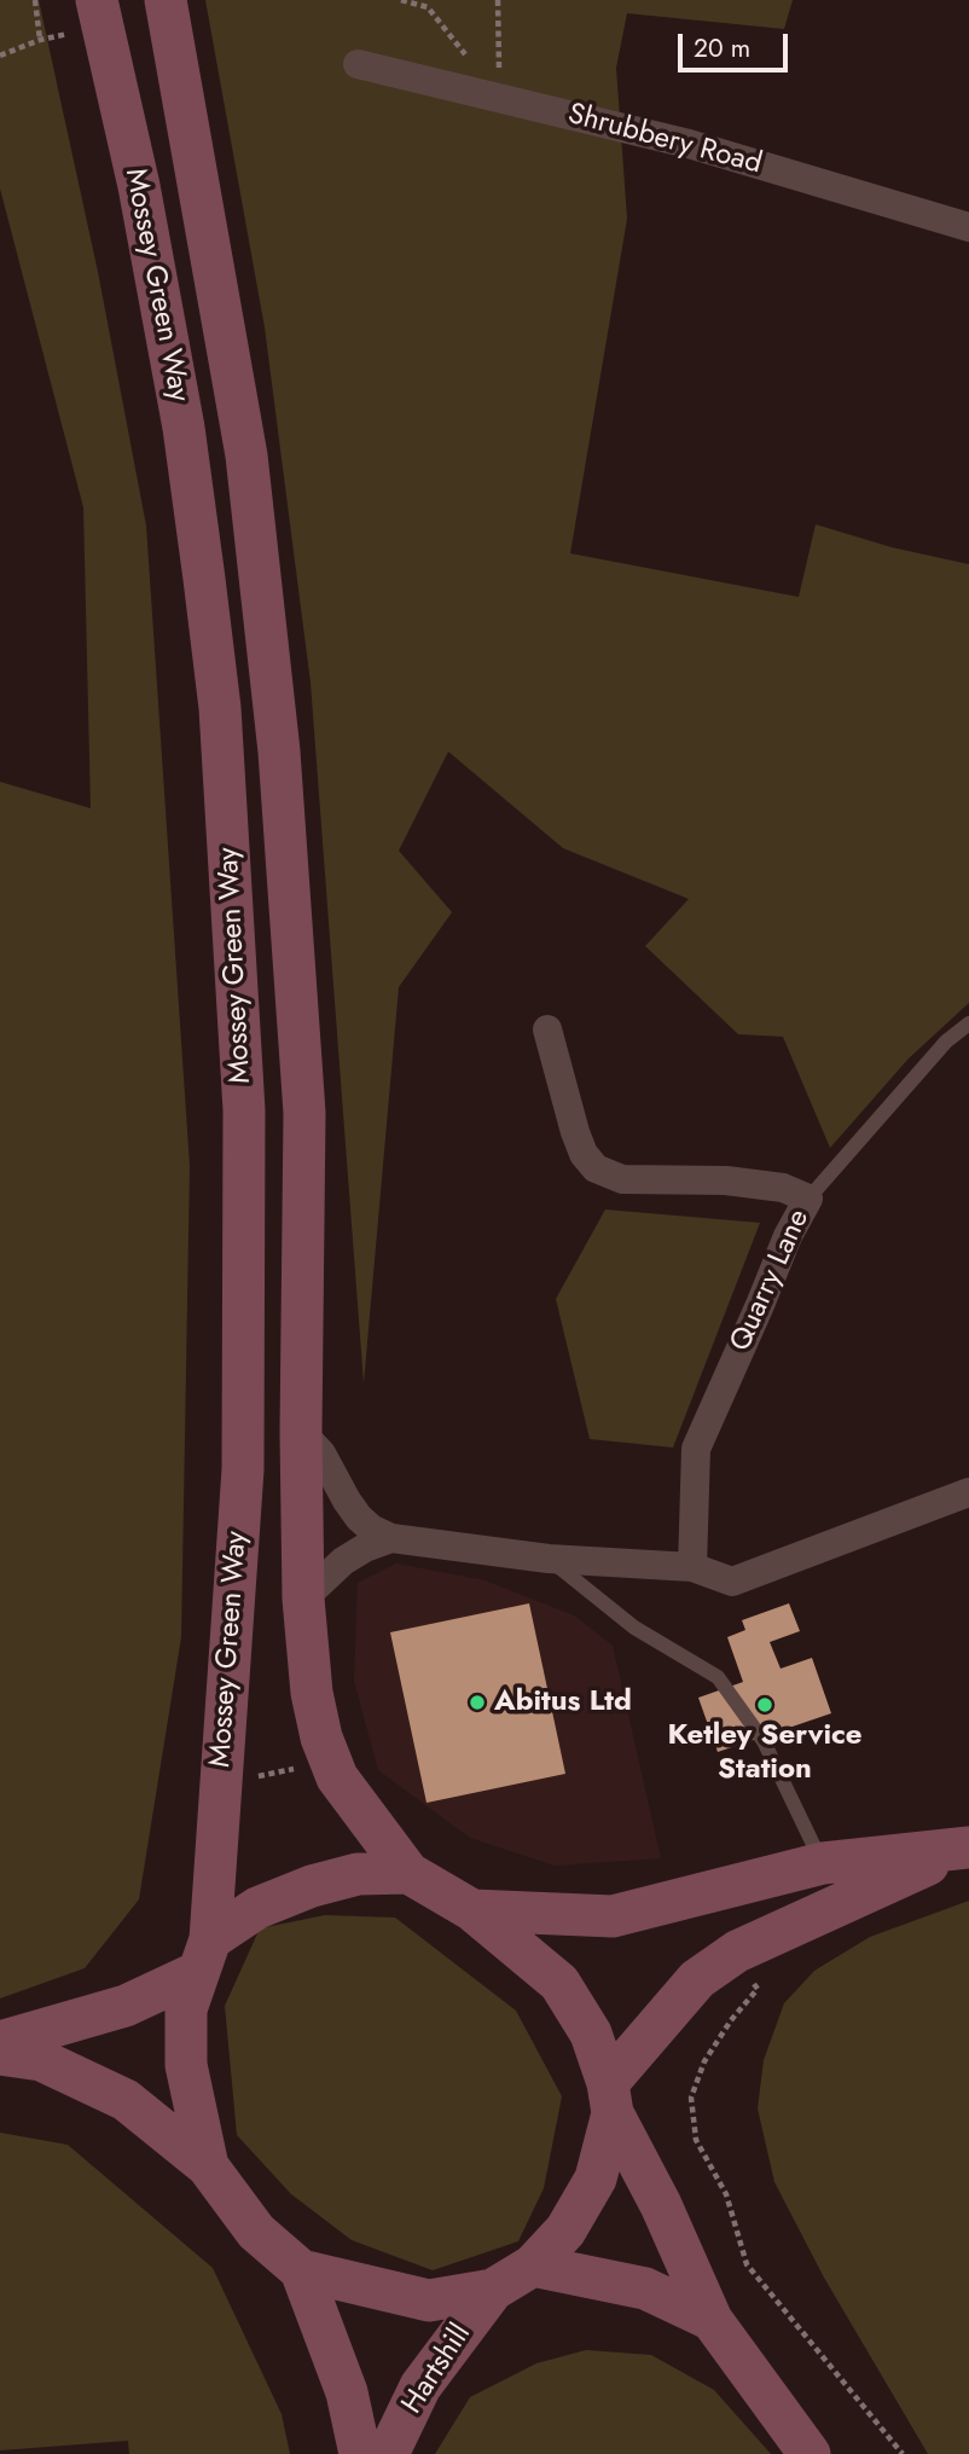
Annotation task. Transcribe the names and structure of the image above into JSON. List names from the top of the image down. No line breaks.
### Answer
{"streets":{"main road":["Mossey Green Way","Hartshill"],"street":["Shrubbery Road","Quarry Lane"]},"places":["Abitus Ltd","Ketley Service Station"],"scale_bar":"20 m"}
